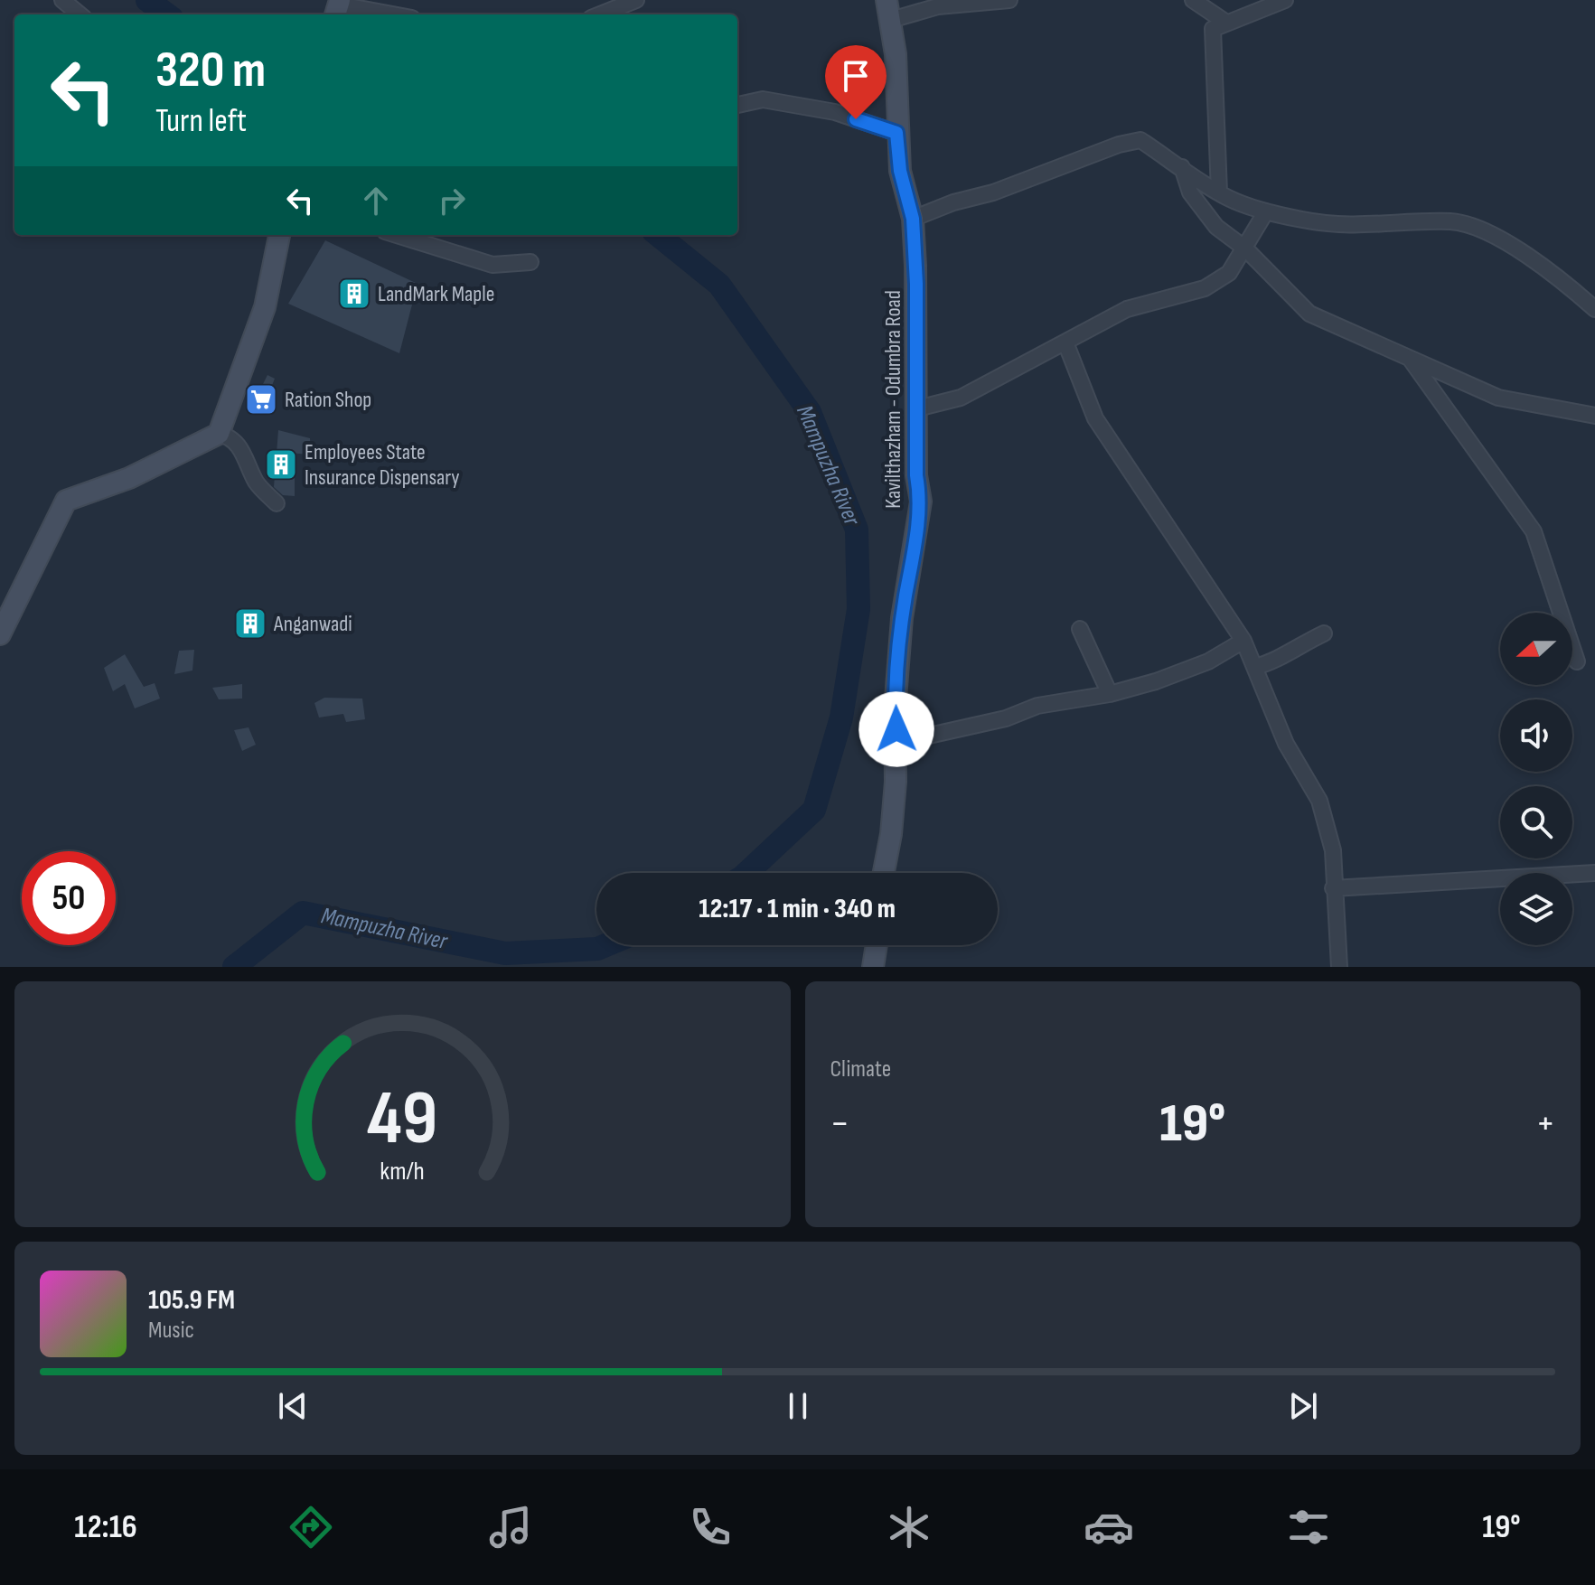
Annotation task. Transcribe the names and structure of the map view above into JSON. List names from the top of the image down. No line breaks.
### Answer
{"streets":{"main road":["Kavilthazham - Odumbra Road"]},"water":["Mampuzha River"],"places":{"building":["LandMark Maple","Employees State Insurance Dispensary","Anganwadi"],"supermarket":["Ration Shop"]},"north":"left","page":{"turn":["320 m","Turn left"],"limit":"50","trip":"12:17 · 1 min · 340 m","tile":"Climate","heat":["−","19°","+"],"song":["105.9 FM","Music"],"tabs":["12:16","19°"],"gauge":["49","km/h"]}}
